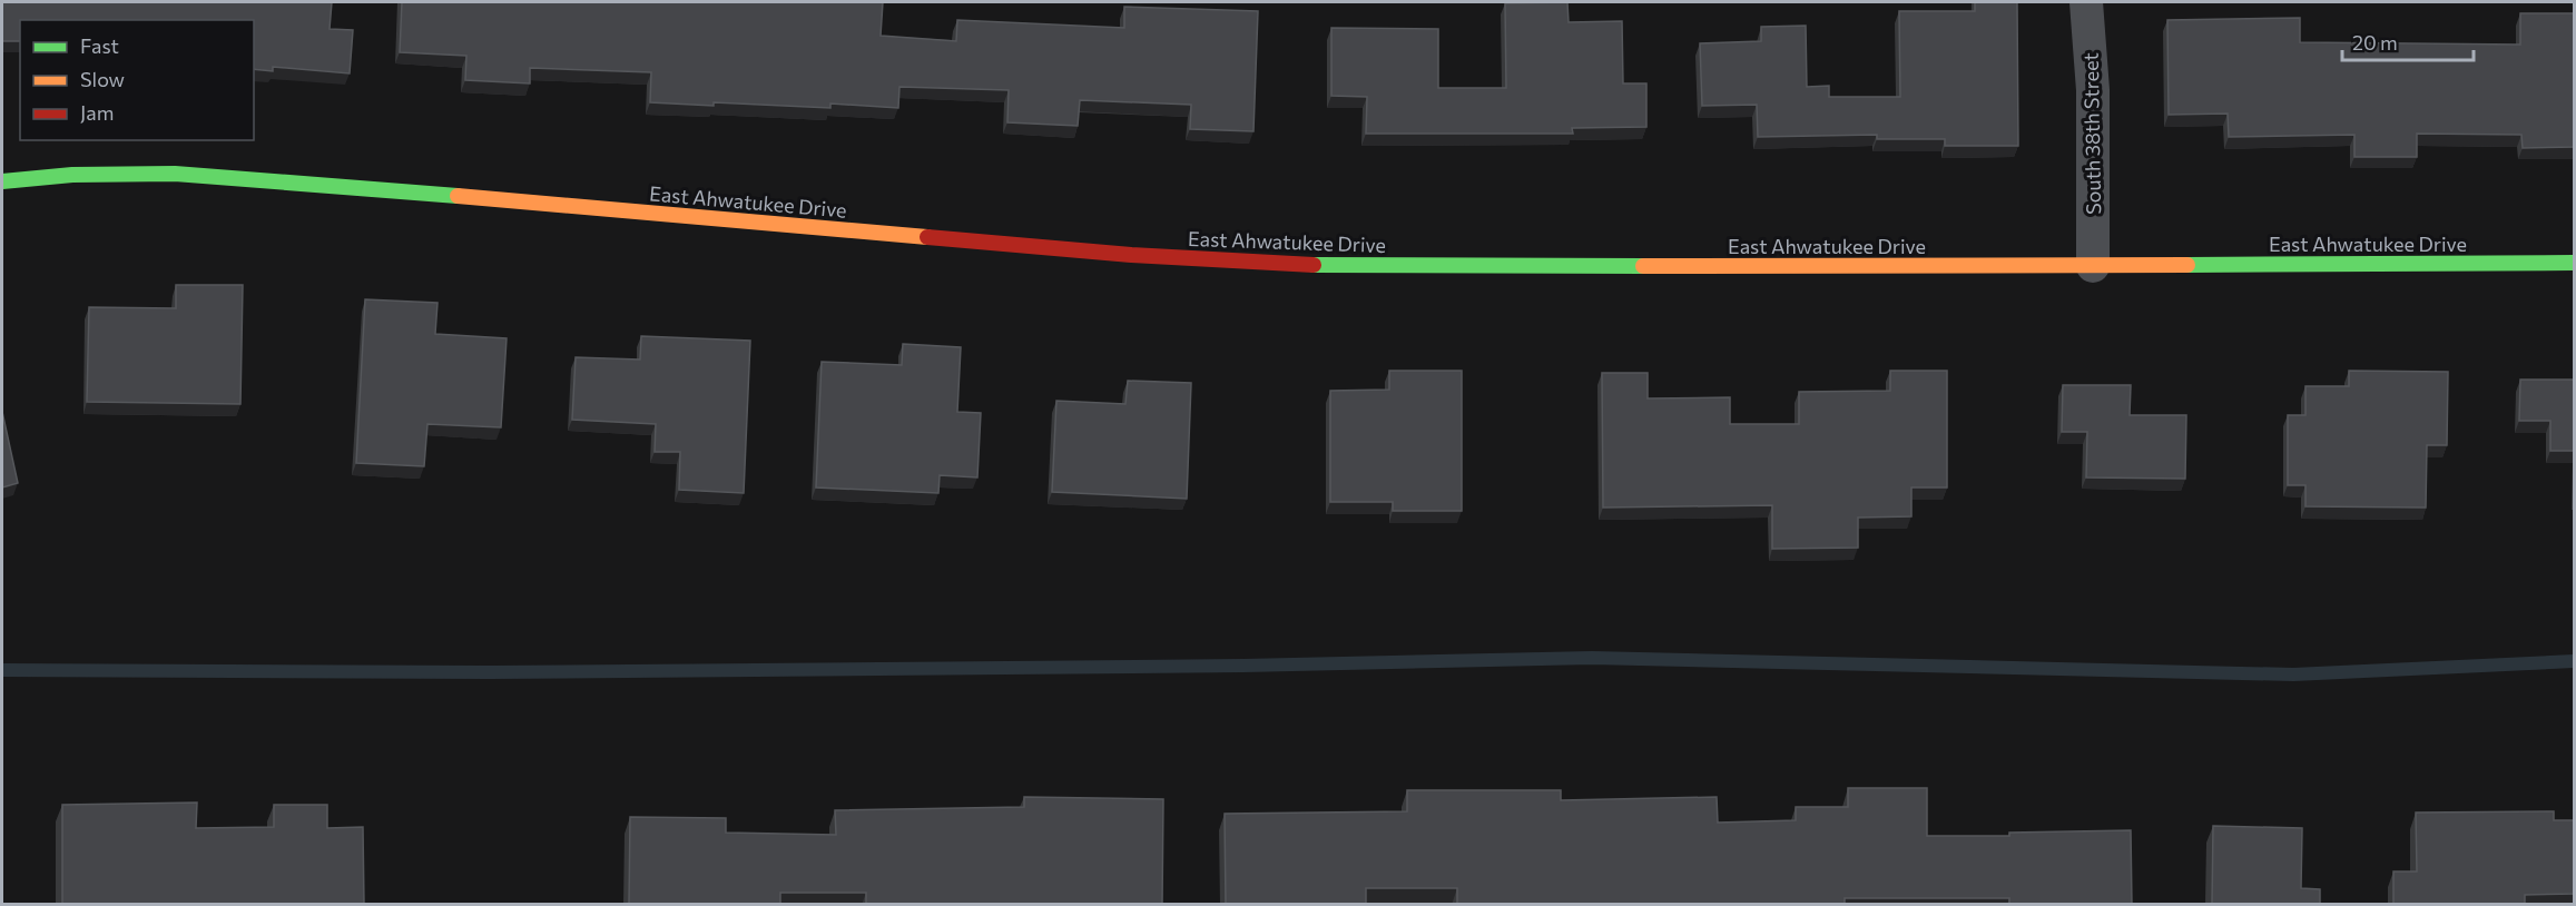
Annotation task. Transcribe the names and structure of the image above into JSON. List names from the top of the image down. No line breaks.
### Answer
{"streets":{"street":["South 38th Street","East Ahwatukee Drive"]},"crossings":[["South 38th Street","East Ahwatukee Drive"]],"legend":["Fast","Slow","Jam"],"scale_bar":"20 m"}
